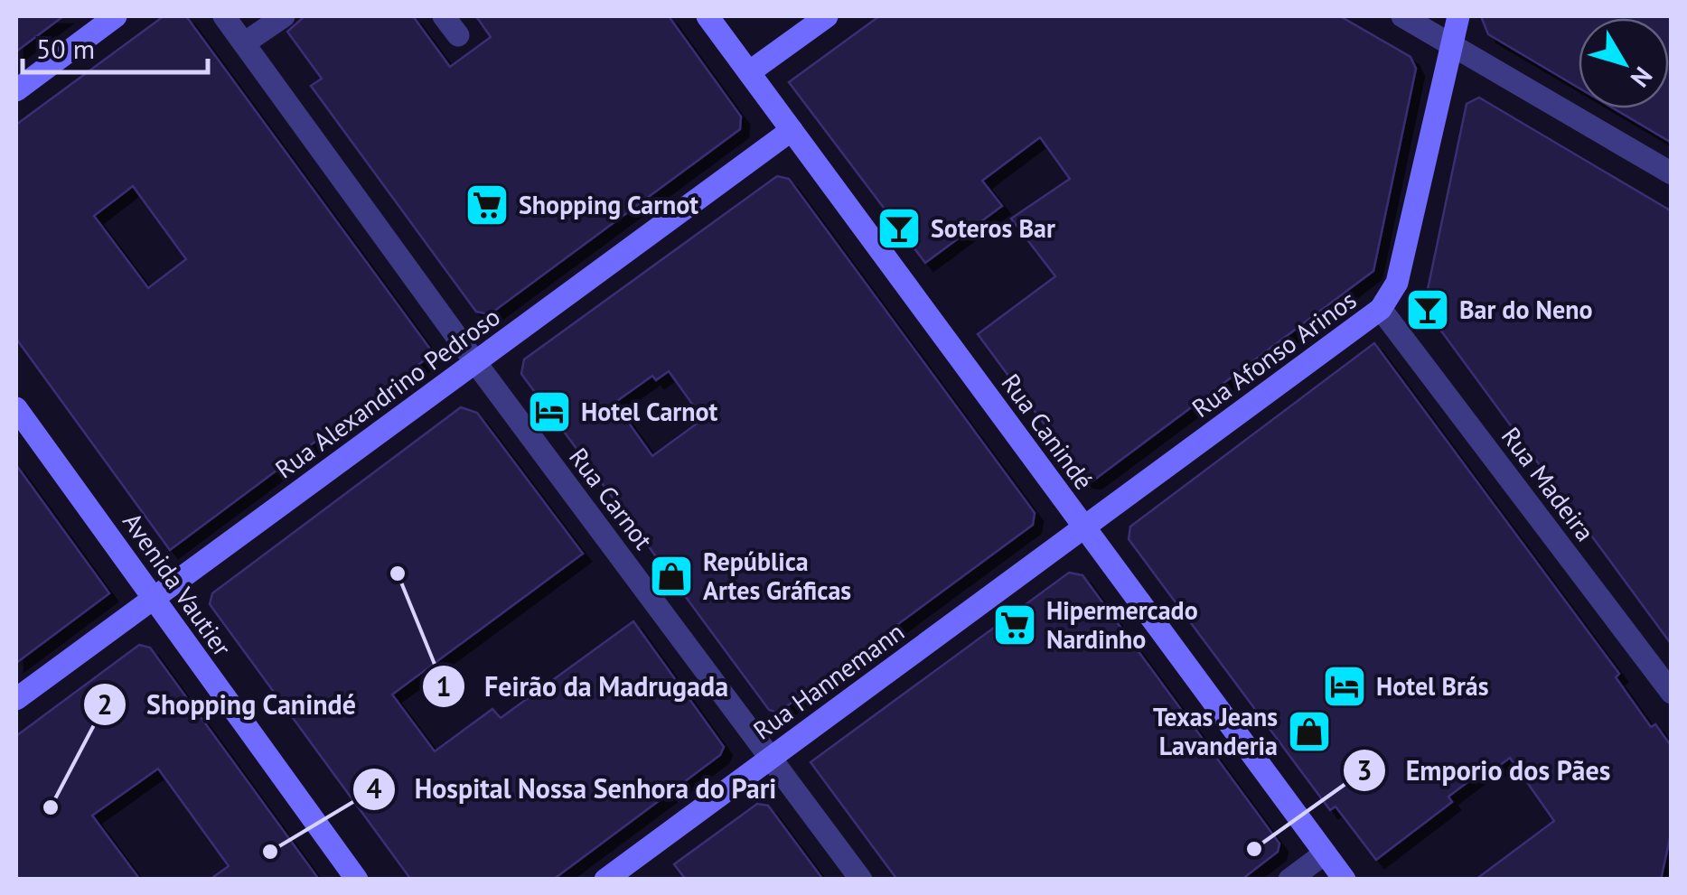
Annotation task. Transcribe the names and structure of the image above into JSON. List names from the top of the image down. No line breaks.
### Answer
{"streets":{"street":["Rua Afonso Arinos","Rua Alexandrino Pedroso","Rua Canindé","Rua Madeira","Rua Carnot","Avenida Vautier","Rua Hannemann"]},"crossings":[["Rua Afonso Arinos","Rua Canindé"],["Rua Afonso Arinos","Rua Madeira"],["Rua Afonso Arinos","Rua Hannemann"],["Rua Alexandrino Pedroso","Rua Canindé"],["Rua Alexandrino Pedroso","Rua Carnot"],["Rua Alexandrino Pedroso","Avenida Vautier"],["Rua Canindé","Rua Hannemann"],["Rua Carnot","Rua Hannemann"]],"places":{"supermarket":["Shopping Carnot","Hipermercado Nardinho"],"bar":["Soteros Bar","Bar do Neno"],"hotel":["Hotel Carnot","Hotel Brás"],"other":["Feirão da Madrugada","Shopping Canindé","Emporio dos Pães","Hospital Nossa Senhora do Pari"],"shop":["República Artes Gráficas","Texas Jeans Lavanderia"]},"scale_bar":"50 m","north":"bottom right"}
